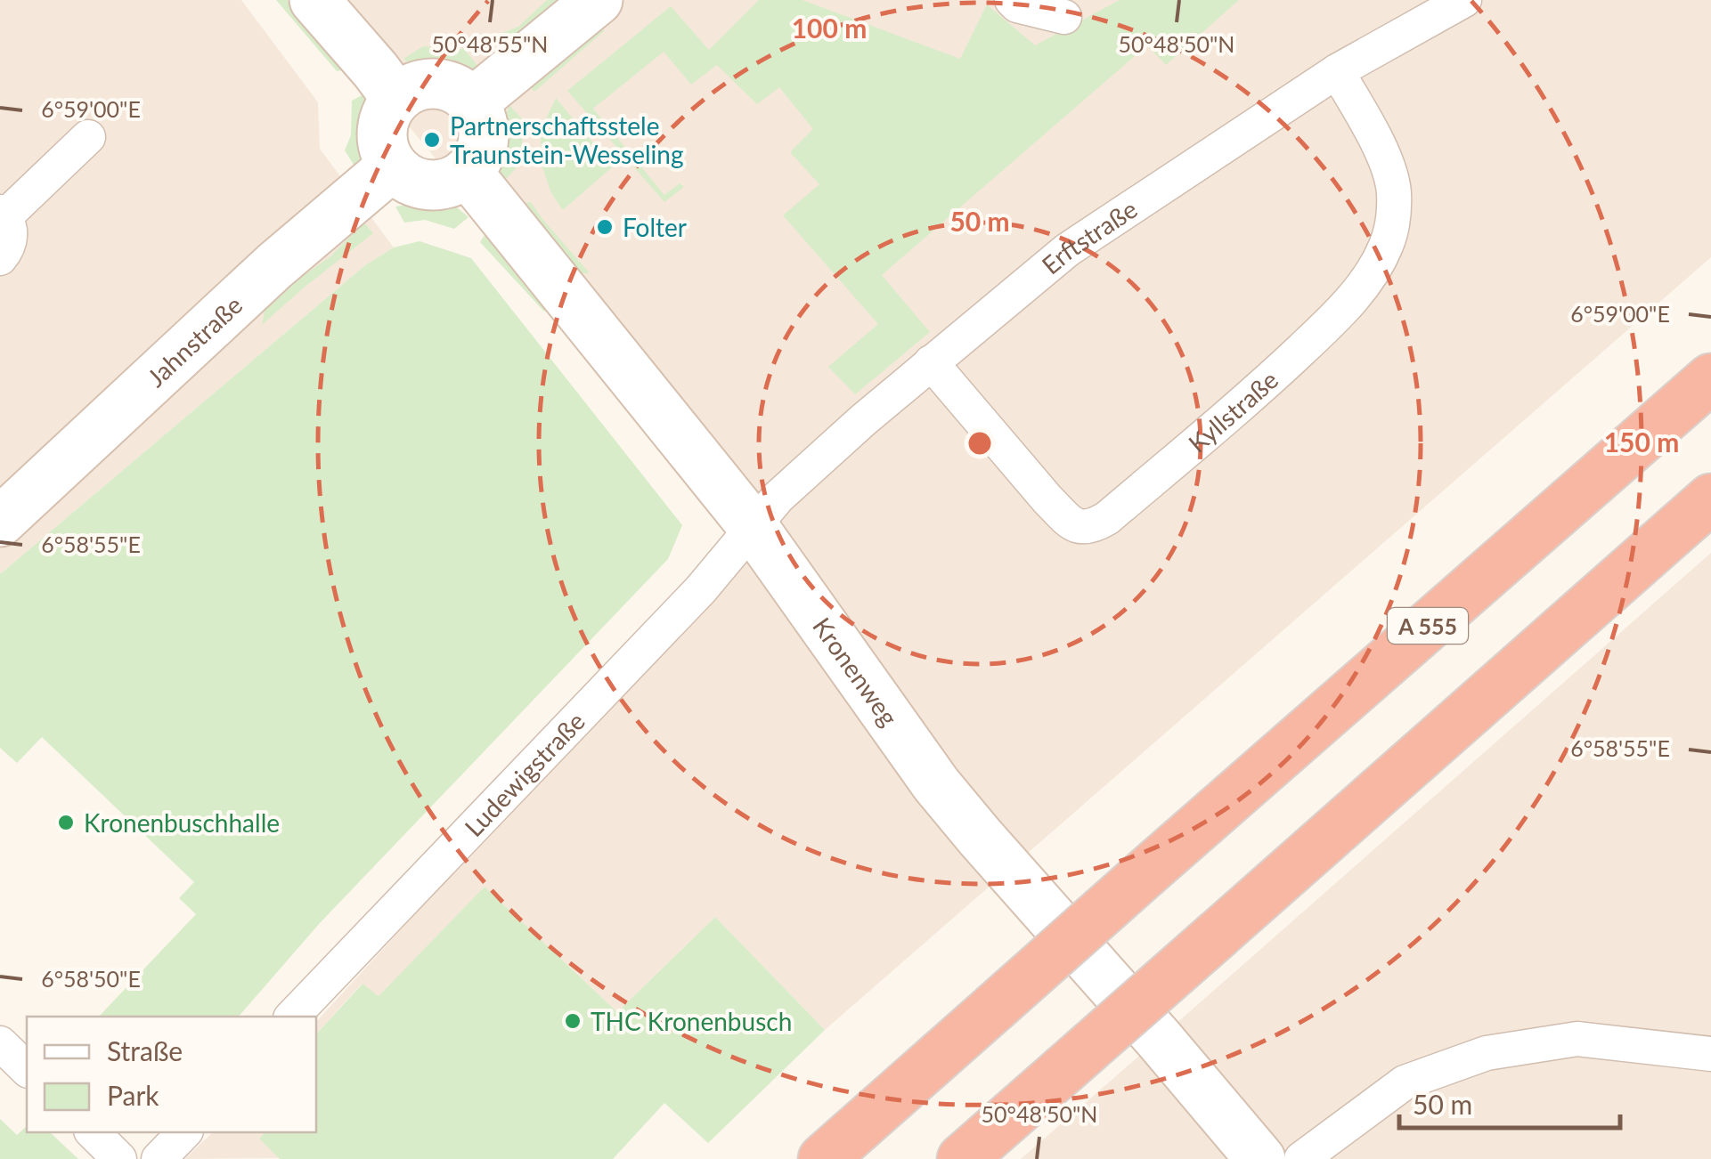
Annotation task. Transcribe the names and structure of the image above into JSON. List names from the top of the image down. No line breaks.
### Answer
{"streets":{"highway":["A 555"],"street":["Erftstraße","Jahnstraße","Kyllstraße","Kronenweg","Ludewigstraße"]},"crossings":[["Erftstraße","Kyllstraße"],["Erftstraße","Kronenweg"],["Erftstraße","Ludewigstraße"],["Jahnstraße","Kronenweg"],["Kronenweg","Ludewigstraße"]],"places":["Partnerschaftsstele Traunstein-Wesseling","Folter","Kronenbuschhalle","THC Kronenbusch"],"legend":["Straße","Park"],"scale_bar":"50 m","coordinates":["50°48'55\"N","50°48'50\"N","6°59'00\"E","6°58'55\"E","6°58'50\"E"],"rings":["100 m","50 m","150 m"]}
